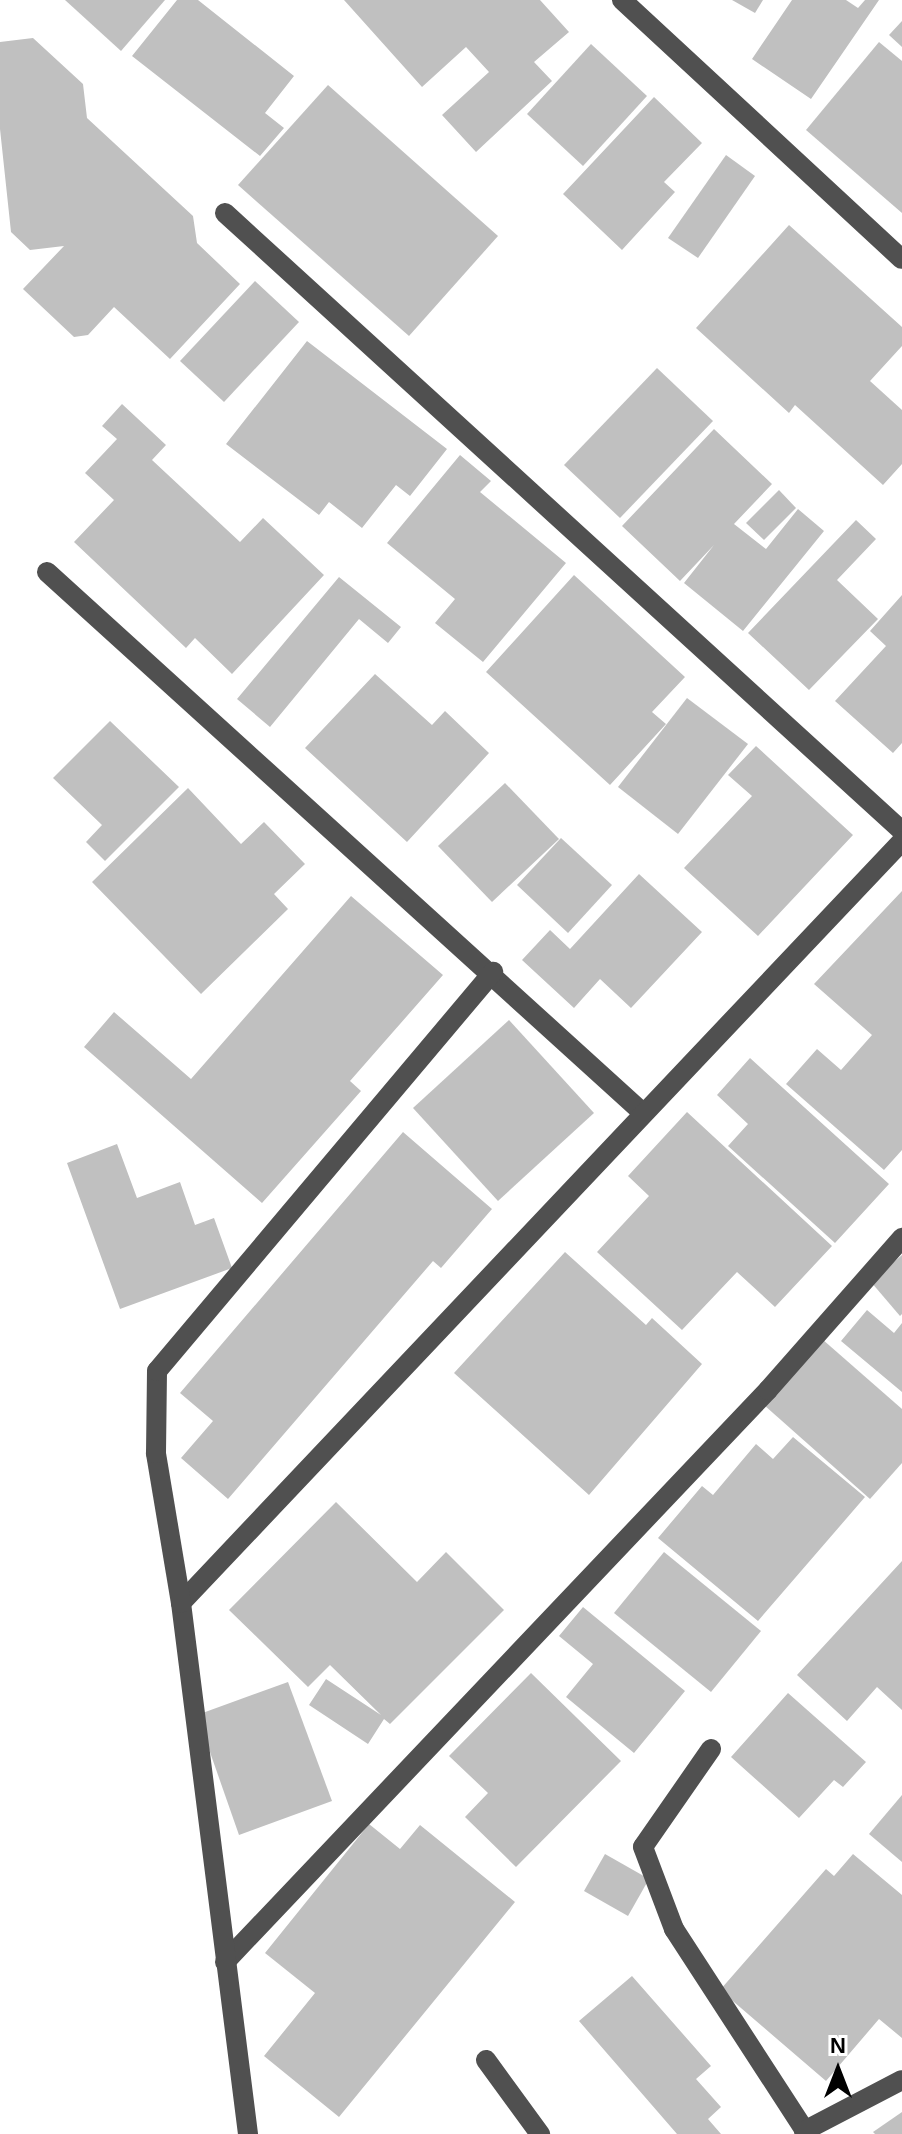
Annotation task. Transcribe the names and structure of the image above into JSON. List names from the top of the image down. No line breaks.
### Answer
{"north":"top"}
